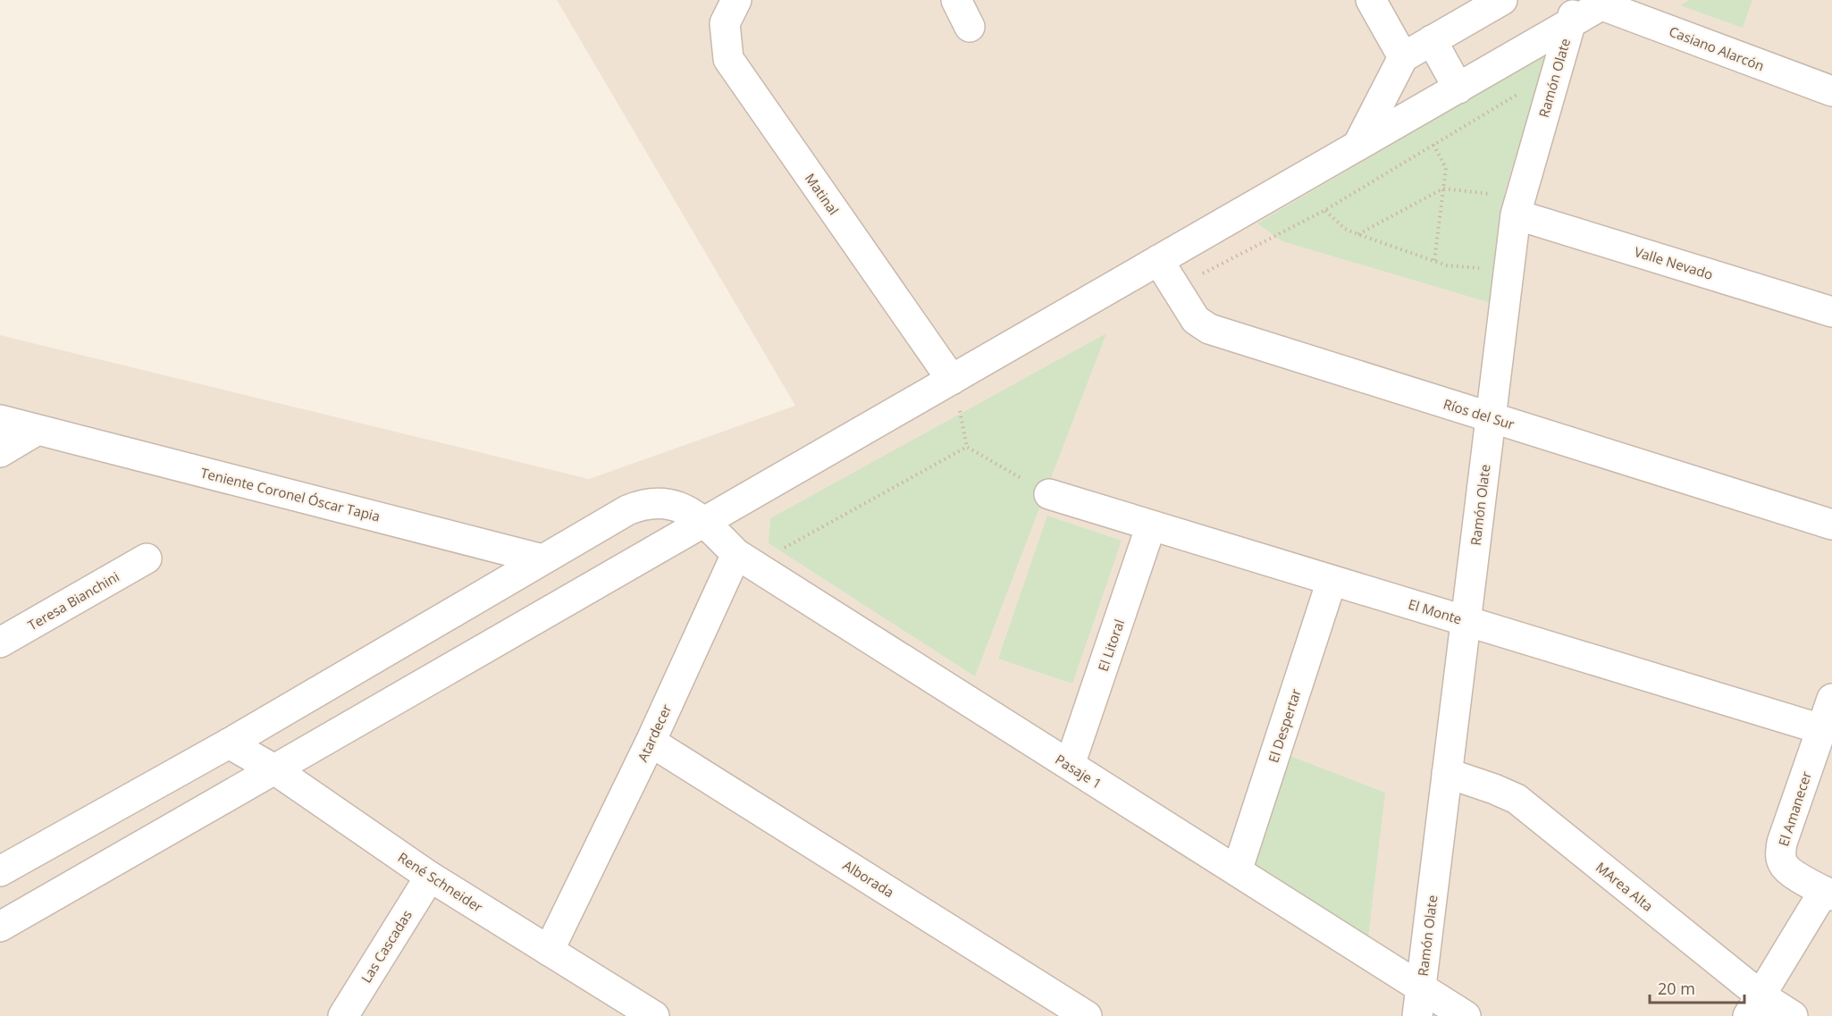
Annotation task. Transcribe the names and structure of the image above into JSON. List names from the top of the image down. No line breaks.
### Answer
{"streets":{"street":["Casiano Alarcón","Ramón Olate","Matinal","Valle Nevado","Ríos del Sur","Teniente Coronel Óscar Tapia","Teresa Bianchini","El Monte","El Litoral","El Despertar","Atardecer","Pasaje 1","El Amanecer","Alborada","René Schneider","MArea Alta","Las Cascadas"]},"crossings":[["Casiano Alarcón","Ramón Olate"],["Ramón Olate","Valle Nevado"],["Ramón Olate","Ríos del Sur"],["Ramón Olate","El Monte"],["Ramón Olate","Pasaje 1"],["Ramón Olate","MArea Alta"],["El Monte","El Litoral"],["El Monte","El Despertar"],["El Monte","El Amanecer"],["El Litoral","Pasaje 1"],["El Despertar","Pasaje 1"],["Atardecer","Pasaje 1"],["Atardecer","Alborada"],["Atardecer","René Schneider"],["René Schneider","Las Cascadas"]],"scale_bar":"20 m"}
